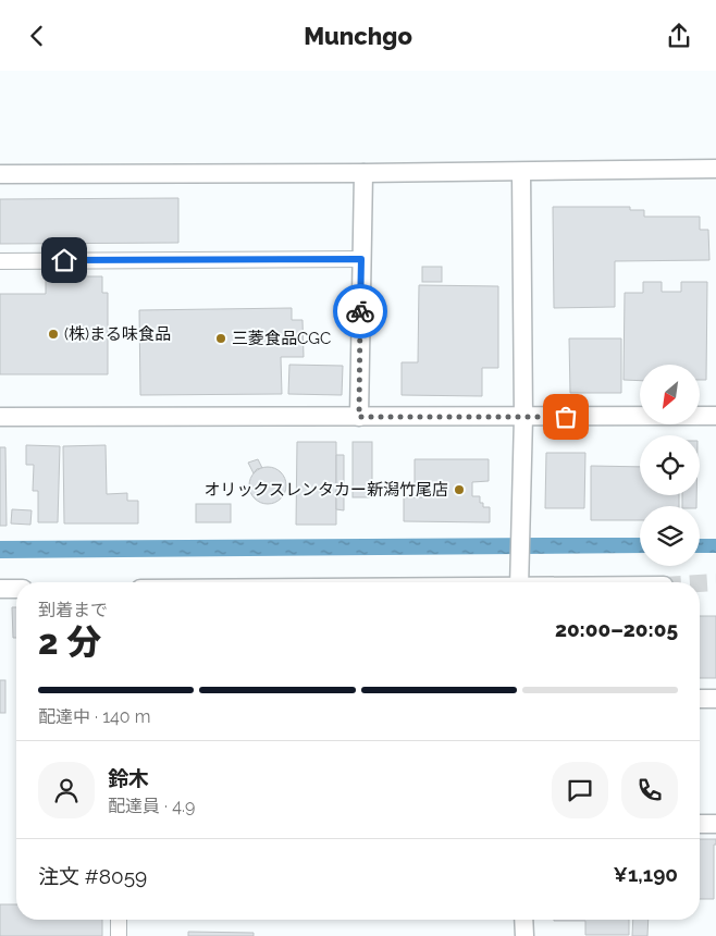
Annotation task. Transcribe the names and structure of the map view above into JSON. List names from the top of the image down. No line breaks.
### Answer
{"places":["(株)まる味食品","三菱食品CGC","オリックスレンタカー新潟竹尾店"],"north":"bottom left","page":{"header":"Munchgo","heading":["2 分","到着まで","20:00–20:05"],"panel":["鈴木","配達員 · 4.9","注文 #8059","¥1,190"],"bar":"配達中 · 140 m"}}
